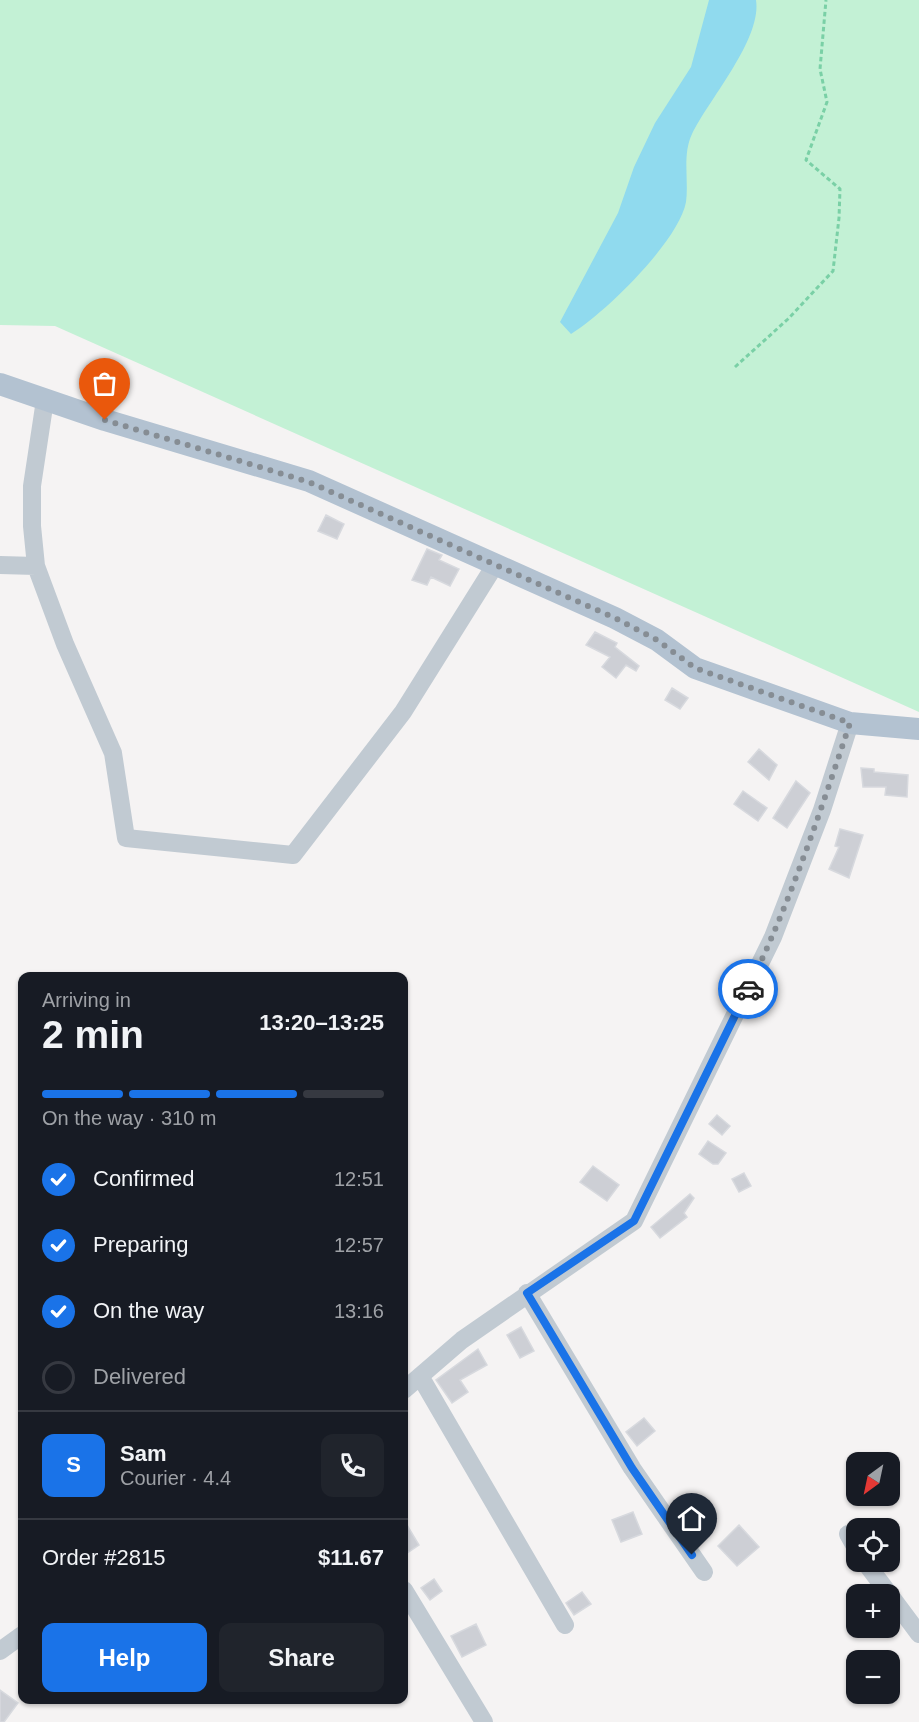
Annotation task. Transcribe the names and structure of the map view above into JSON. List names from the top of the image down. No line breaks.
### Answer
{"north":"bottom left","page":{"heading":["2 min","Arriving in","13:20–13:25"],"panel":["Sam","Courier · 4.4","Order #2815","$11.67"],"bar":"On the way · 310 m","list":[["Confirmed","12:51"],["Preparing","12:57"],["On the way","13:16"],"Delivered"],"round":"S","map_buttons":["+","−"],"buttons":["Help","Share"]}}
